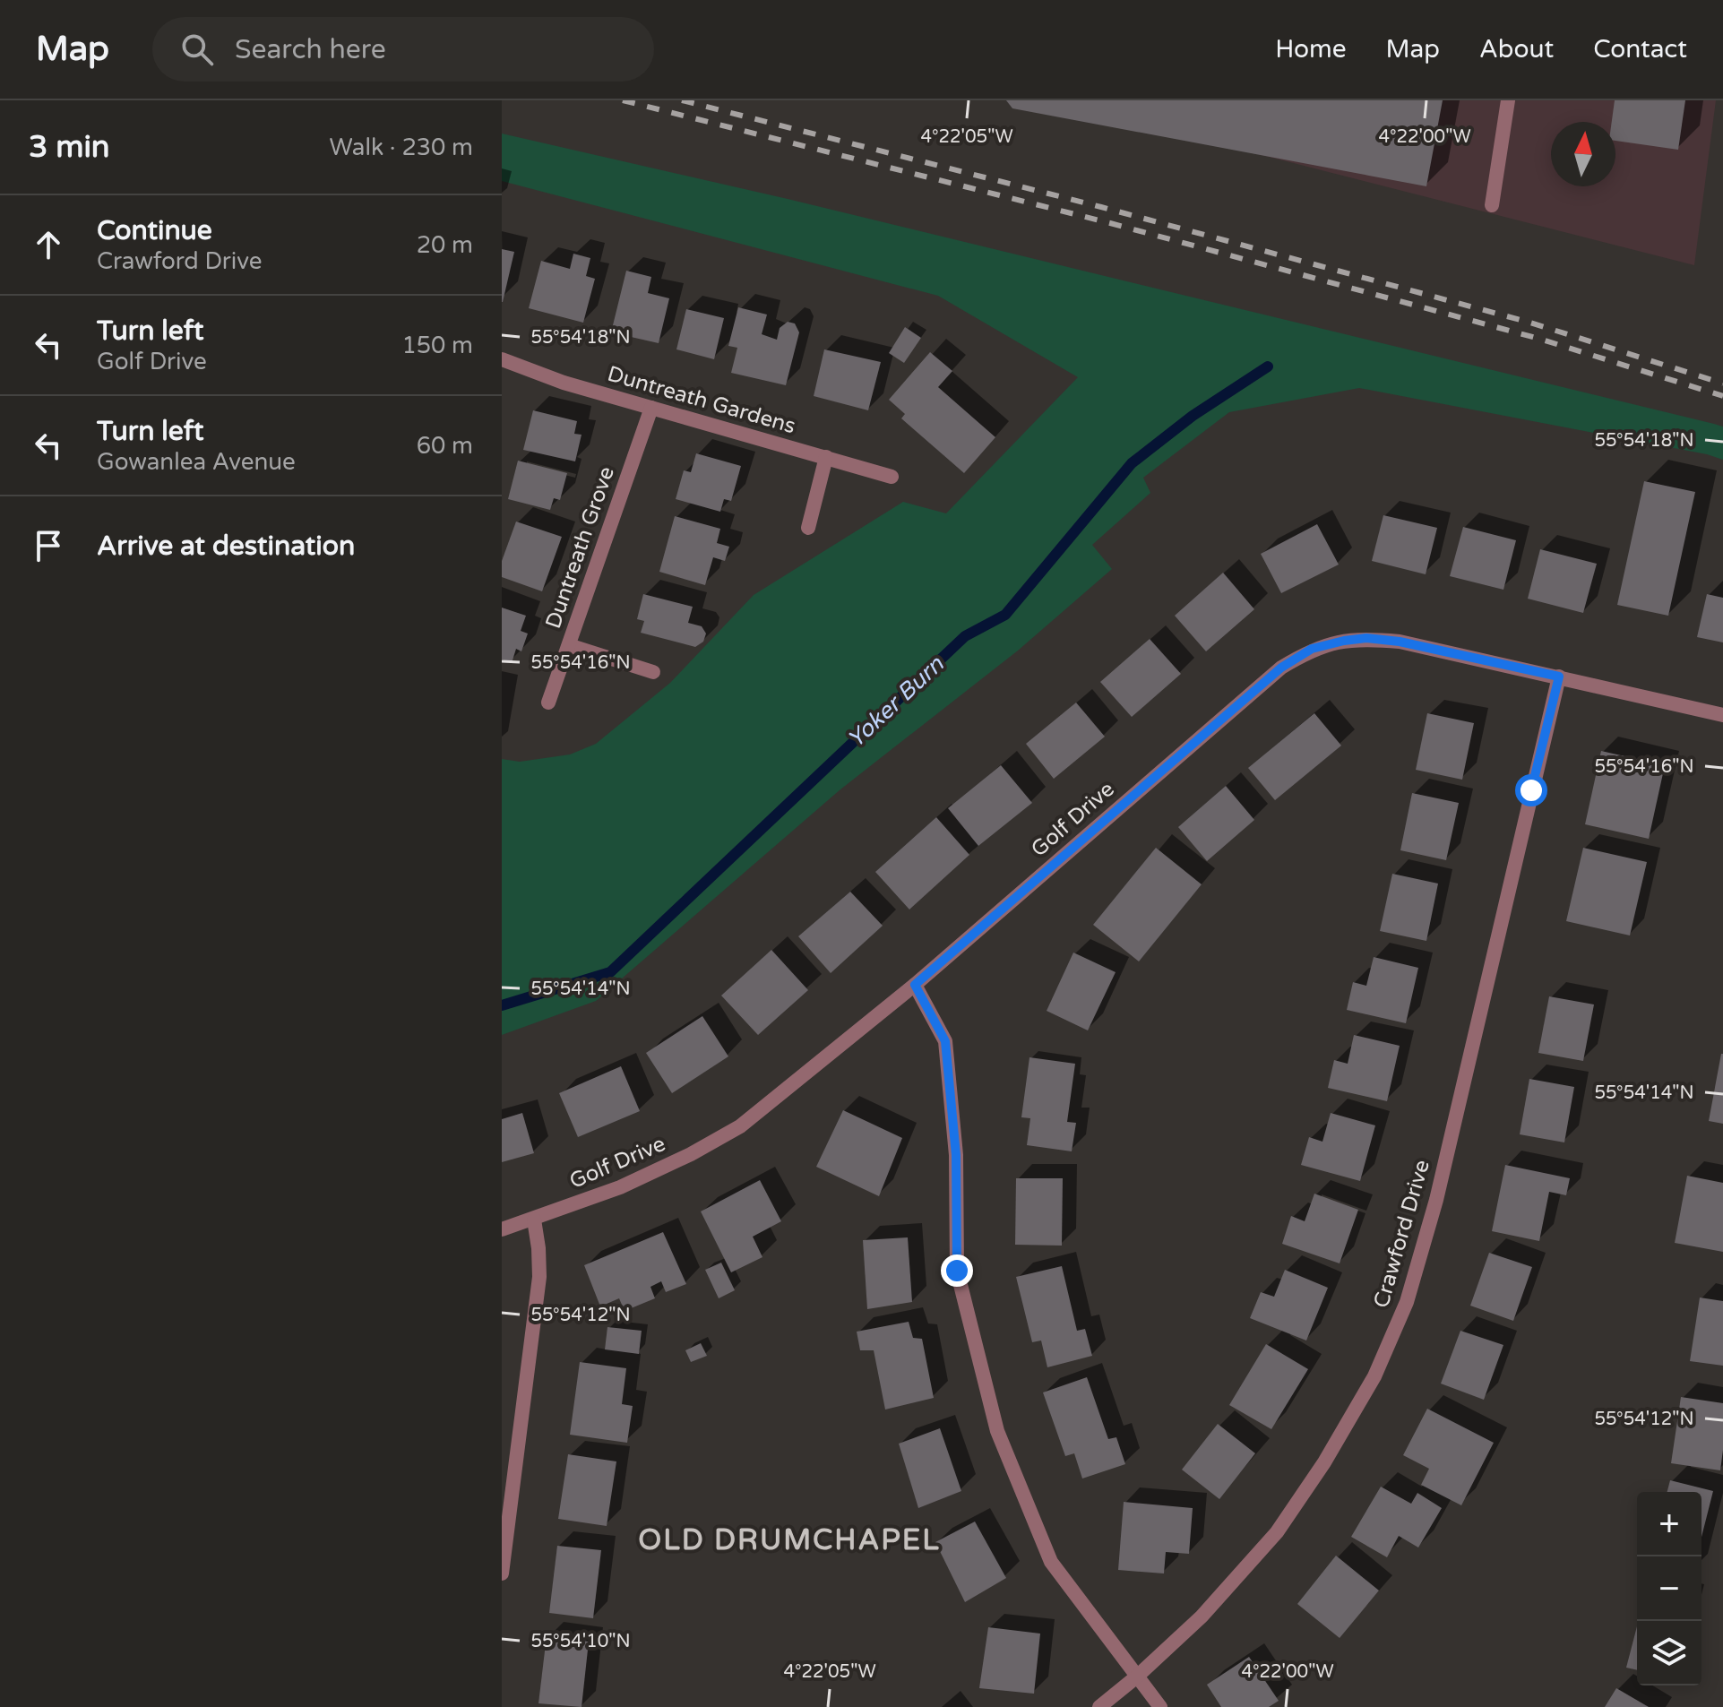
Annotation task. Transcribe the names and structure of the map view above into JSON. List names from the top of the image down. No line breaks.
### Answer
{"streets":{"street":["Duntreath Gardens","Duntreath Grove","Golf Drive","Crawford Drive"]},"crossings":[["Duntreath Gardens","Duntreath Grove"],["Golf Drive","Crawford Drive"]],"districts":["OLD DRUMCHAPEL"],"water":["Yoker Burn"],"north":"top","page":{"header":"Map","search":"Search here","nav":["Home","Map","About","Contact"],"heading":["3 min","Walk · 230 m"],"list":[["Continue","Crawford Drive","20 m"],["Turn left","Golf Drive","150 m"],["Turn left","Gowanlea Avenue","60 m"],"Arrive at destination"],"map_buttons":["+","−"]},"coordinates":["4°22'05\"W","4°22'00\"W","55°54'18\"N","55°54'16\"N","55°54'14\"N","55°54'12\"N","55°54'10\"N"]}
